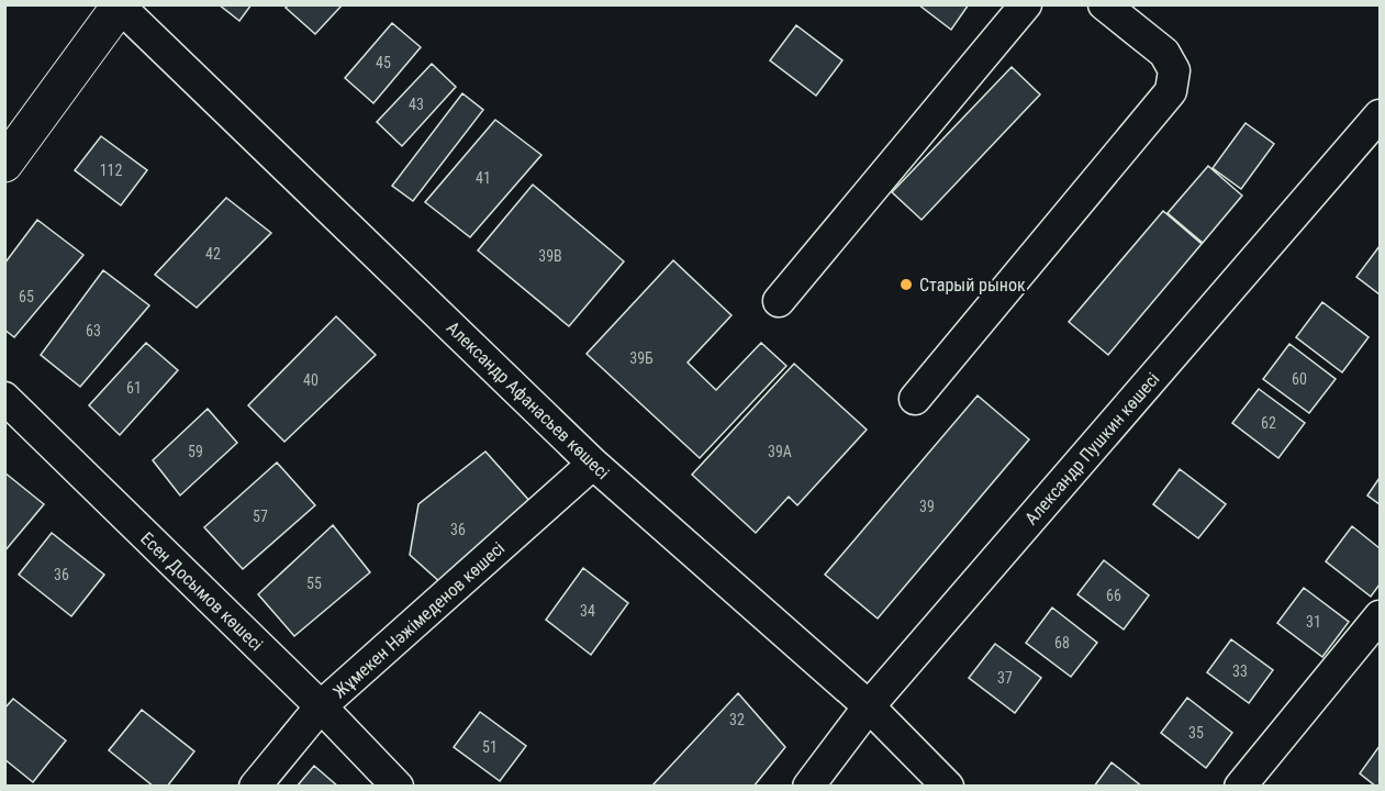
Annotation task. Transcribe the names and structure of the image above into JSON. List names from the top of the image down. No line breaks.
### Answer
{"streets":{"street":["Александр Афанасьев көшесі","Александр Пушкин көшесі","Есен Досымов көшесі","Жұмекен Нәжімеденов көшесі"]},"crossings":[["Александр Афанасьев көшесі","Александр Пушкин көшесі"],["Александр Афанасьев көшесі","Жұмекен Нәжімеденов көшесі"],["Есен Досымов көшесі","Жұмекен Нәжімеденов көшесі"]],"places":["Старый рынок"],"house_numbers":["45","43","112","41","42","39В","65","63","39Б","60","40","61","62","59","39А","39","57","36","36","55","66","34","31","68","33","37","32","35","51"]}
